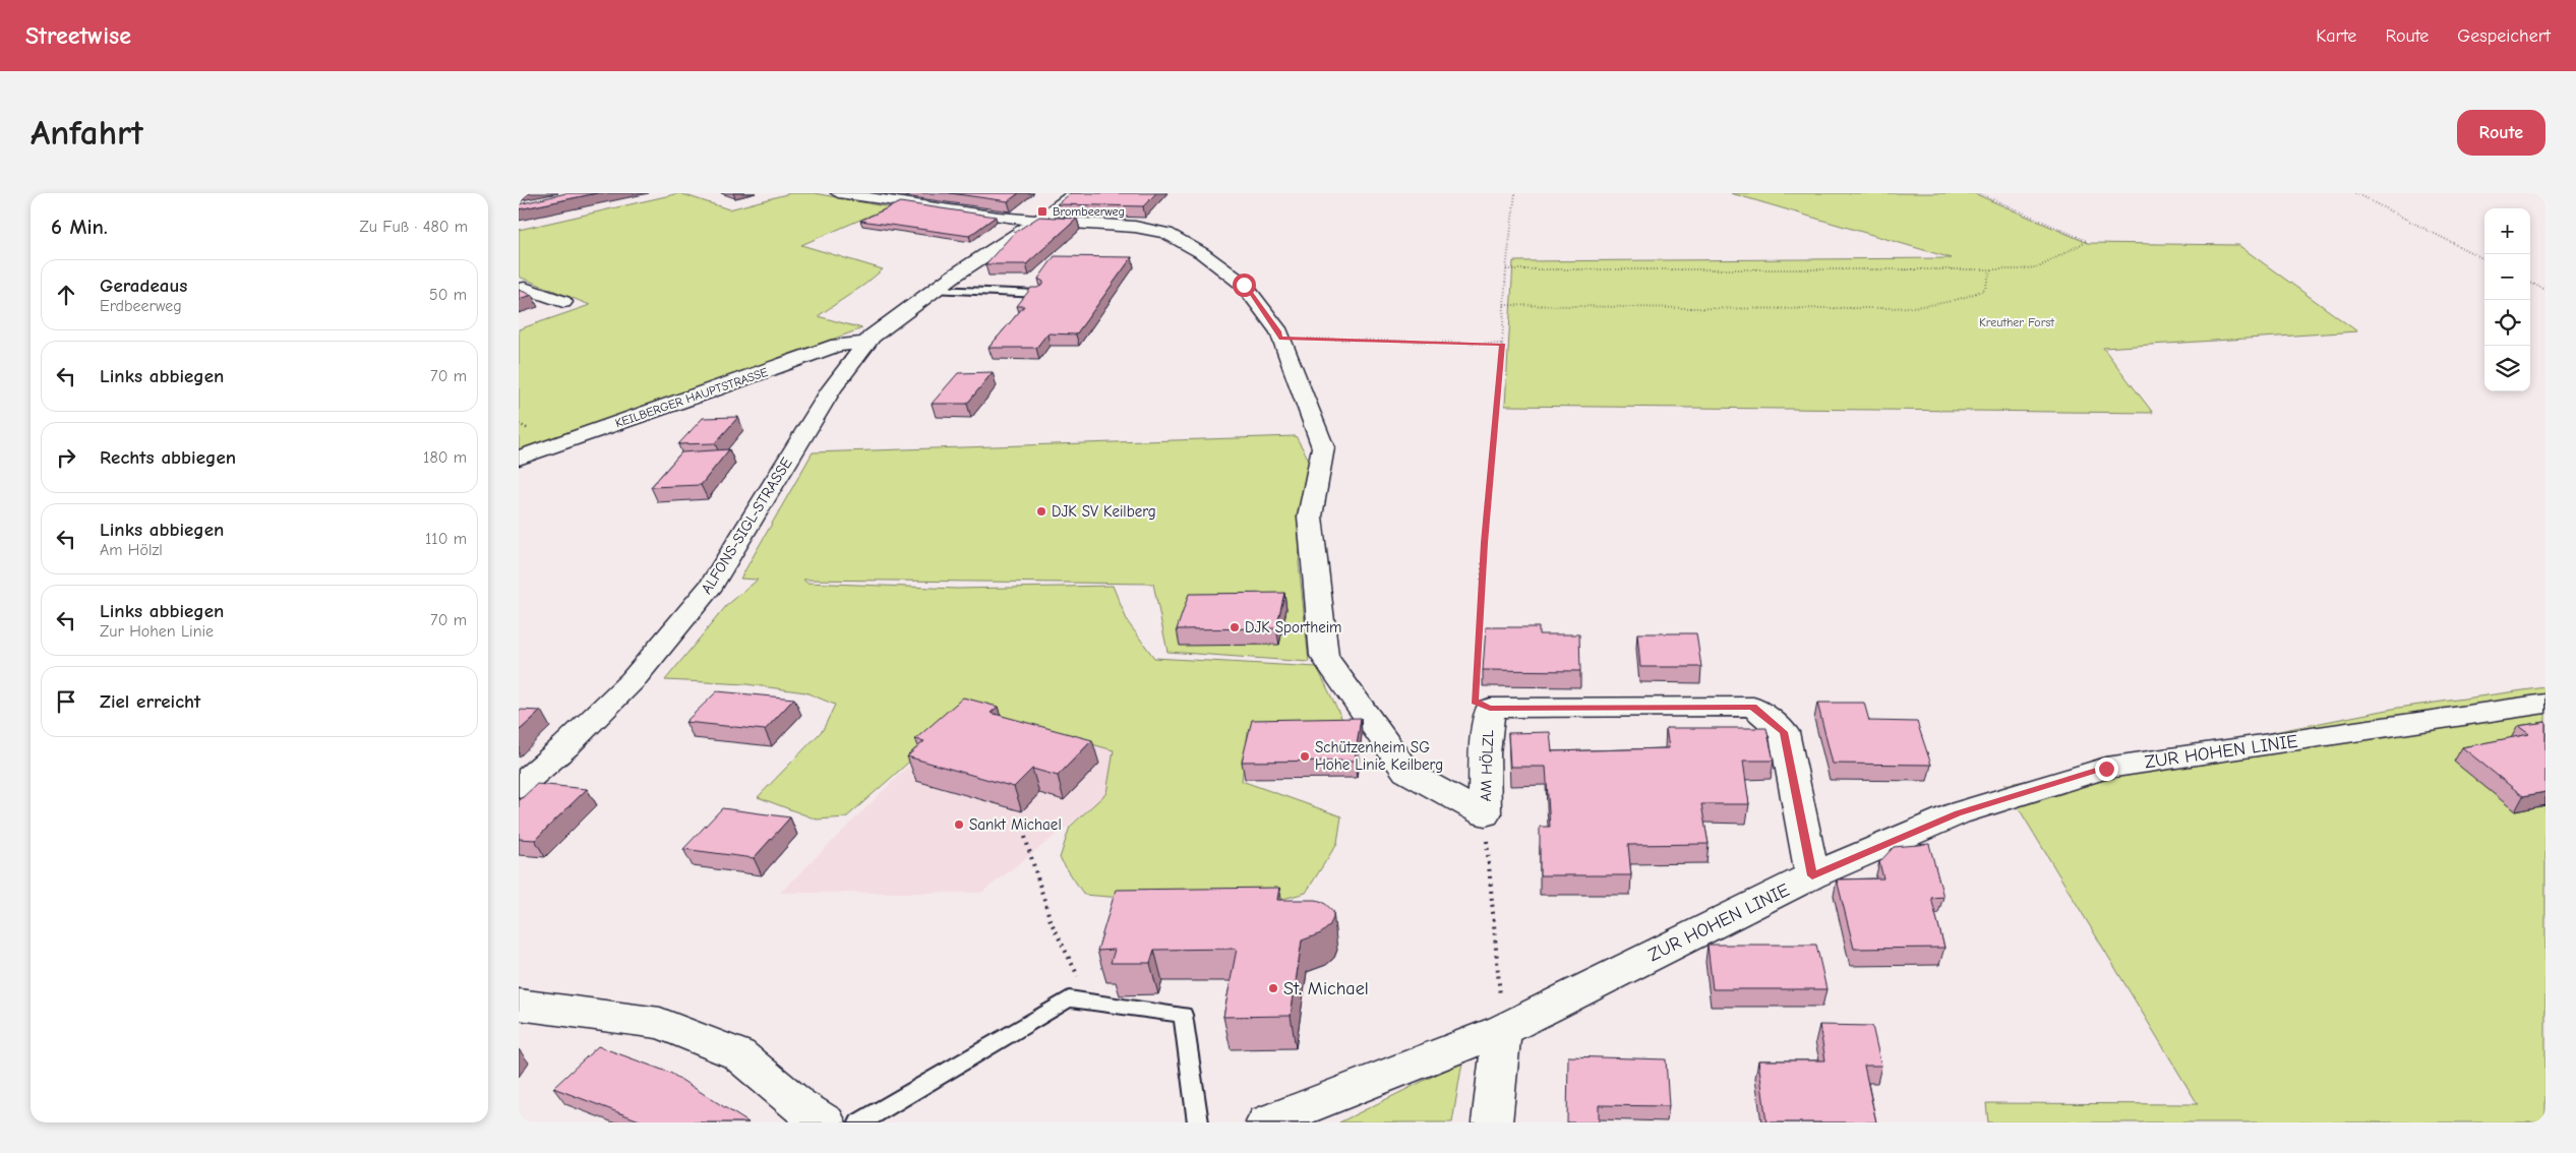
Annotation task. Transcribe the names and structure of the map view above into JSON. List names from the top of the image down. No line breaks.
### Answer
{"streets":{"street":["KEILBERGER HAUPTSTRASSE","ALFONS-SIGL-STRASSE","ZUR HOHEN LINIE","AM HÖLZL"]},"crossings":[["KEILBERGER HAUPTSTRASSE","ALFONS-SIGL-STRASSE"],["ZUR HOHEN LINIE","AM HÖLZL"]],"parks":["Kreuther Forst"],"places":{"transit":["Brombeerweg"],"other":["DJK SV Keilberg","DJK Sportheim","Schützenheim SG Hohe Linie Keilberg","Sankt Michael","St. Michael"]},"page":{"header":"Streetwise","nav":["Karte","Route","Gespeichert"],"buttons":"Route","title":"Anfahrt","heading":["6 Min.","Zu Fuß · 480 m"],"map_buttons":["+","−"],"list":[["Geradeaus","Erdbeerweg","50 m"],["Links abbiegen","70 m"],["Rechts abbiegen","180 m"],["Links abbiegen","Am Hölzl","110 m"],["Links abbiegen","Zur Hohen Linie","70 m"],"Ziel erreicht"]}}
